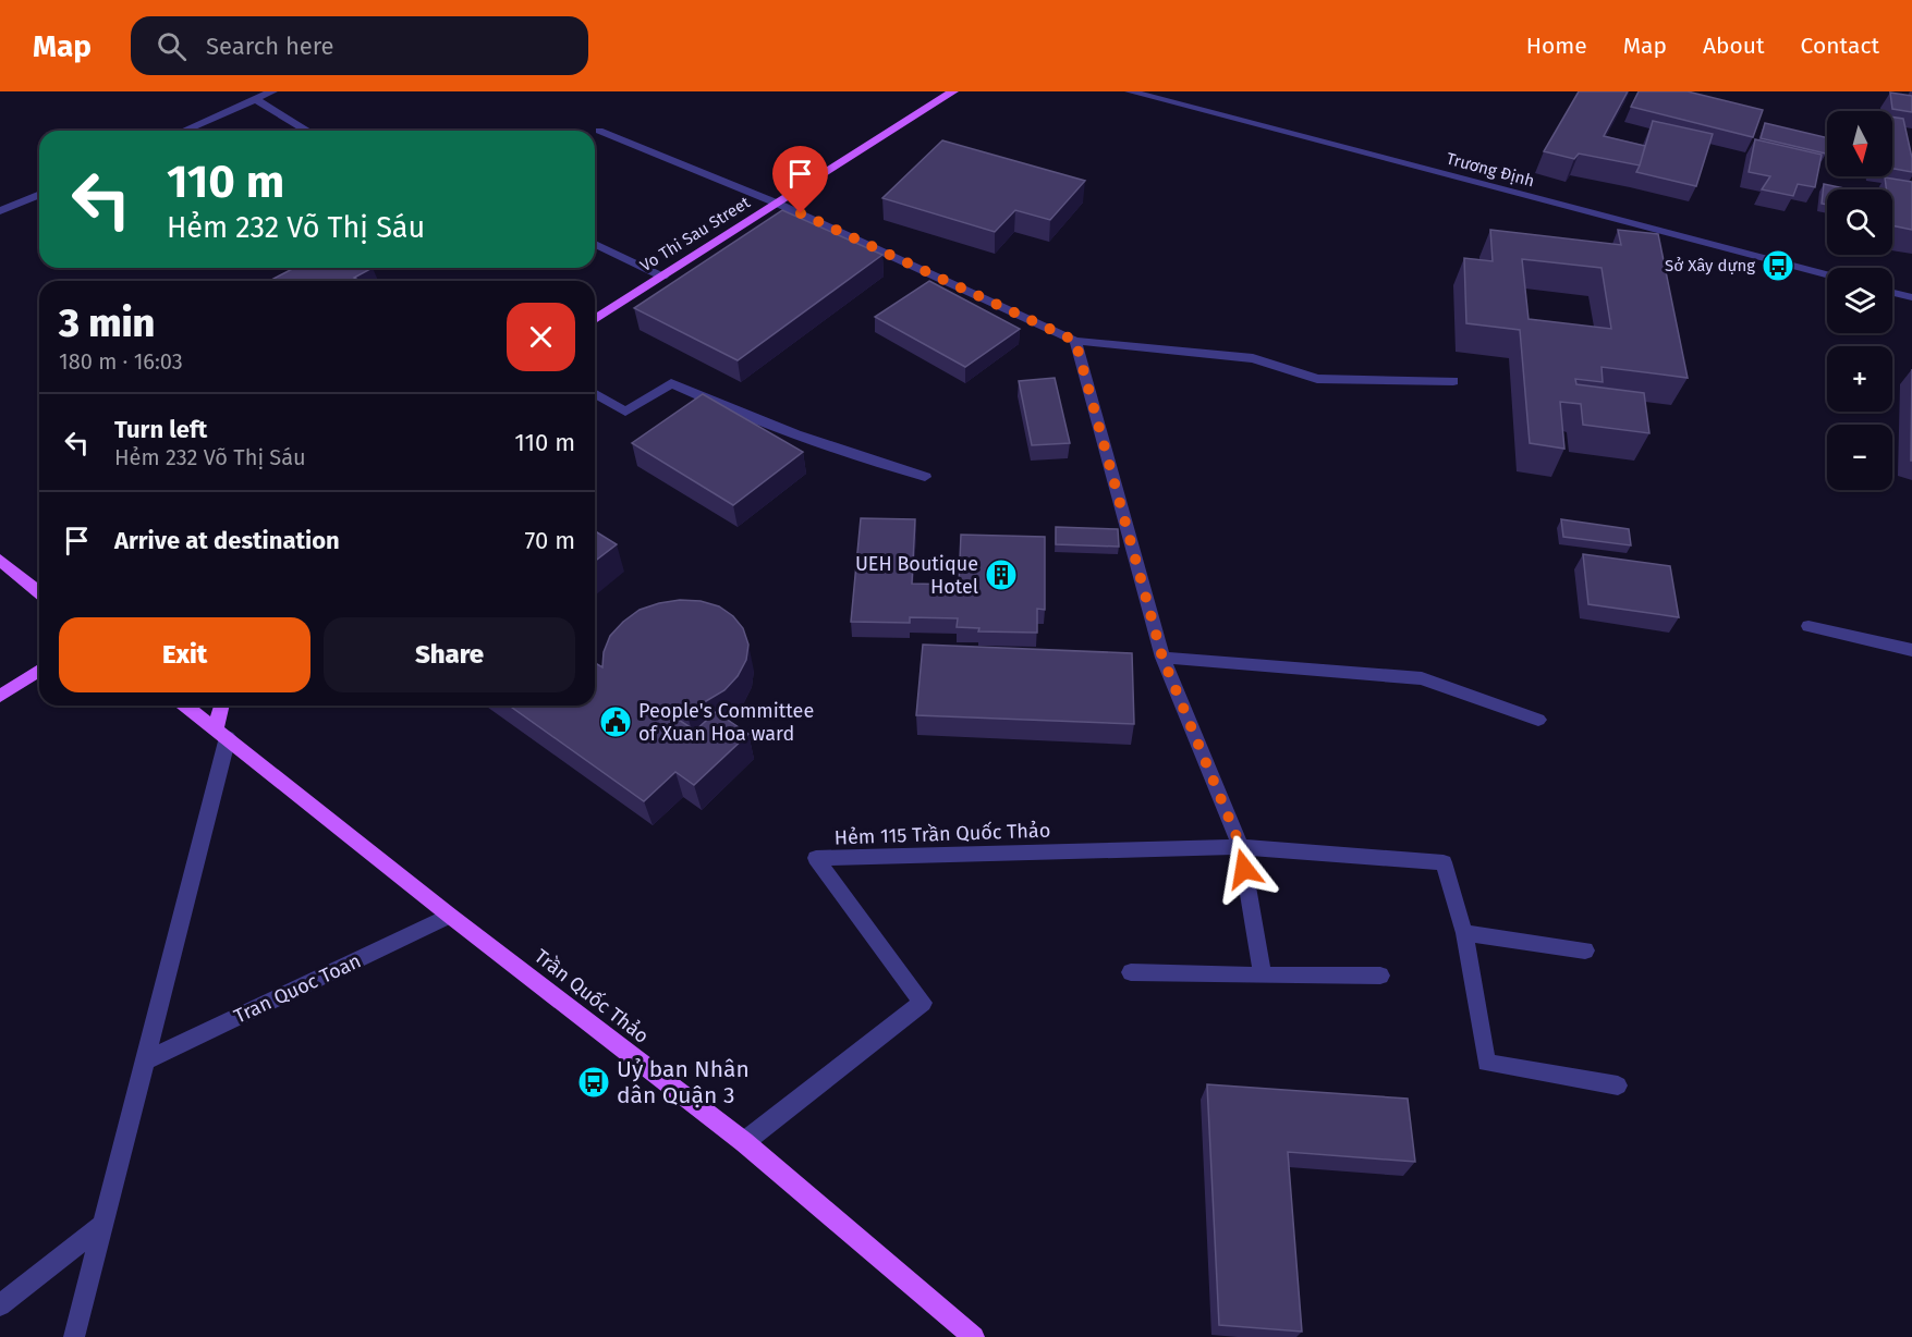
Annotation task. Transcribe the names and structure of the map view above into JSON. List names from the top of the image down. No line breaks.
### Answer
{"streets":{"main road":["Vo Thi Sau Street","Trần Quốc Thảo"],"street":["Trương Định","Hẻm 115 Trần Quốc Thảo","Tran Quoc Toan"]},"crossings":[["Hẻm 115 Trần Quốc Thảo","Trần Quốc Thảo"],["Tran Quoc Toan","Trần Quốc Thảo"]],"places":{"bus stop":["Sở Xây dựng","Uỷ ban Nhân dân Quận 3"],"building":["UEH Boutique Hotel"],"public building":["People's Committee of Xuan Hoa ward"]},"north":"bottom","page":{"header":"Map","search":"Search here","nav":["Home","Map","About","Contact"],"map_buttons":["+","−"],"turn":["110 m","Hẻm 232 Võ Thị Sáu"],"heading":["3 min","180 m · 16:03"],"list":[{"name":"Turn left","note":"Hẻm 232 Võ Thị Sáu","value":"110 m"},{"name":"Arrive at destination","value":"70 m"}],"buttons":["Exit","Share"]}}
